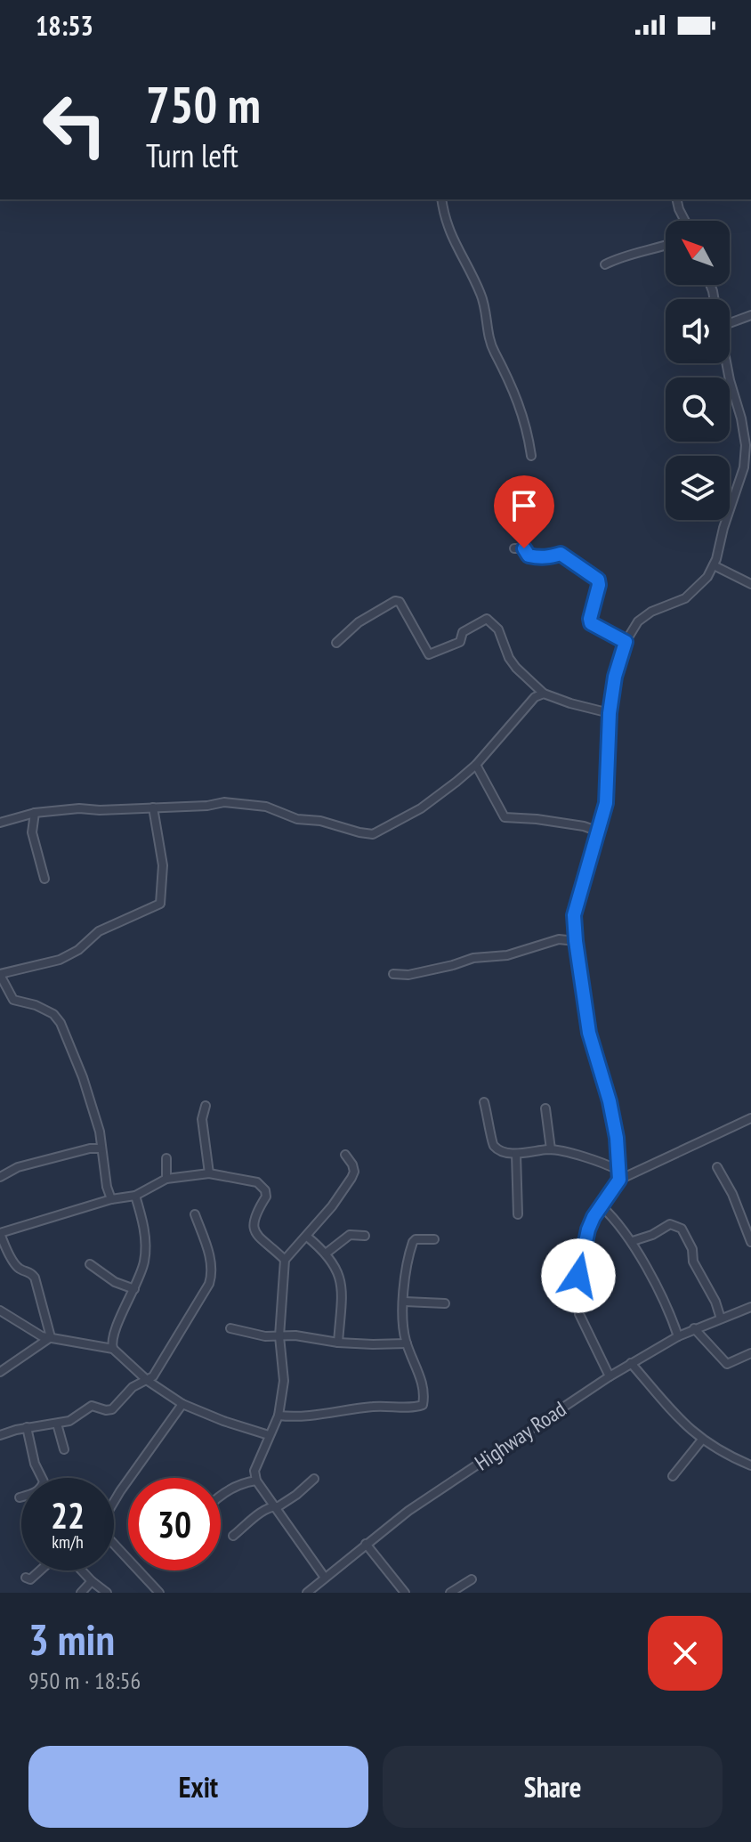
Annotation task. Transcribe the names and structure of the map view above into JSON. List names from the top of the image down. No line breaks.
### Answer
{"streets":{"street":["Highway Road"]},"north":"top left","page":{"status":"18:53","turn":["750 m","Turn left"],"speed":"22 km/h","limit":"30","heading":["3 min","950 m · 18:56"],"buttons":["Exit","Share"]}}
